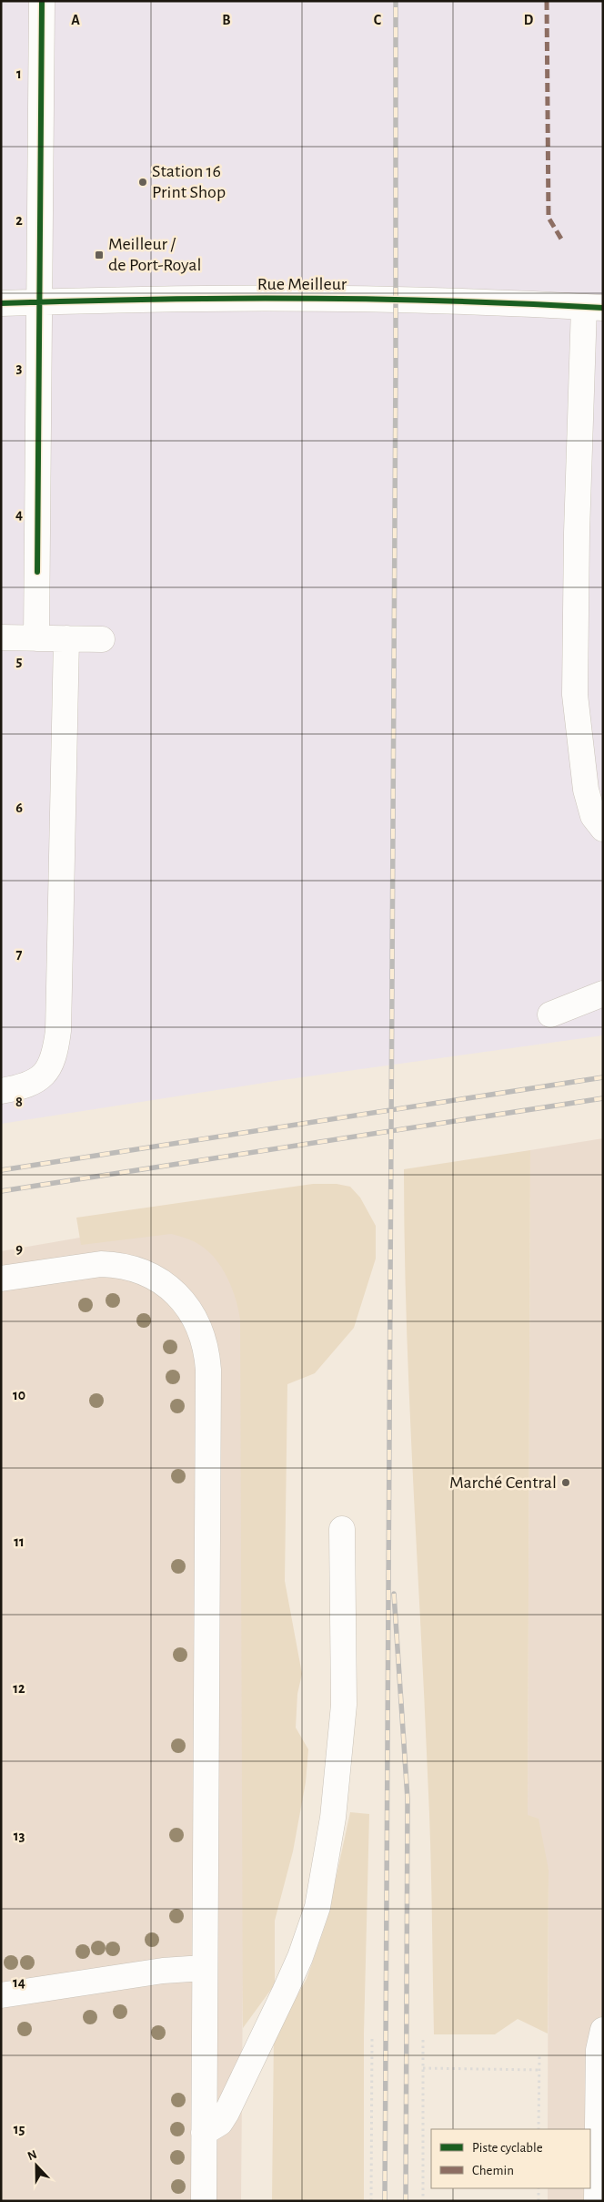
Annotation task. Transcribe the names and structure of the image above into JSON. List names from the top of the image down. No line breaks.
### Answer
{"streets":{"street":["Rue Meilleur"]},"places":{"other":["Station 16 Print Shop","Marché Central"],"transit":["Meilleur / de Port-Royal"]},"legend":["Piste cyclable","Chemin"],"north":"top","grid":{"columns":["A","B","C","D"],"rows":["1","2","3","4","5","6","7","8","9","10","11","12","13","14","15"]}}
